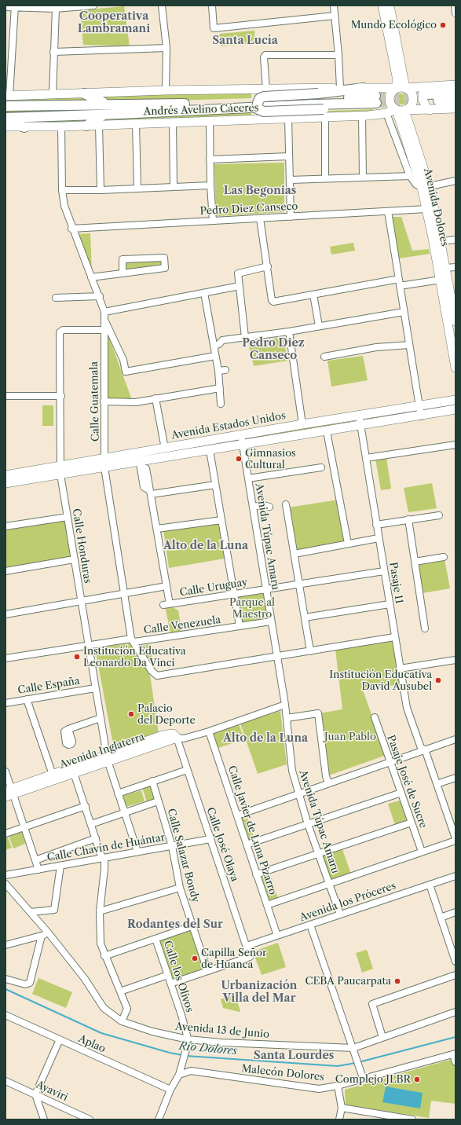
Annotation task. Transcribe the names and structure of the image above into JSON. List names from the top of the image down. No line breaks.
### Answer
{"streets":{"highway":["Andrés Avelino Cáceres"],"main road":["Avenida Dolores","Avenida Estados Unidos","Avenida Inglaterra"],"street":["Pedro Diez Canseco","Calle Guatemala","Avenida Túpac Amaru","Calle Honduras","Pasaje 11","Calle Uruguay","Calle Venezuela","Calle España","Pasaje José de Sucre","Calle Javier de Luna Pizarro","Calle José Olaya","Calle Chavín de Huántar","Calle Salazar Bondy","Avenida los Próceres","Calle los Olivos","Avenida 13 de Junio","Aplao","Malecón Dolores","Ayaviri"]},"crossings":[["Andrés Avelino Cáceres","Avenida Dolores"],["Andrés Avelino Cáceres","Calle Guatemala"],["Avenida Dolores","Pedro Diez Canseco"],["Pedro Diez Canseco","Calle Guatemala"],["Calle Guatemala","Avenida Estados Unidos"],["Calle Guatemala","Avenida Túpac Amaru"],["Calle Guatemala","Calle Honduras"],["Calle Guatemala","Calle Uruguay"],["Calle Guatemala","Calle Venezuela"],["Avenida Estados Unidos","Avenida Túpac Amaru"],["Avenida Estados Unidos","Calle Honduras"],["Avenida Estados Unidos","Pasaje 11"],["Avenida Túpac Amaru","Calle Uruguay"],["Avenida Túpac Amaru","Calle Venezuela"],["Avenida Túpac Amaru","Avenida los Próceres"],["Calle Honduras","Calle Uruguay"],["Calle Honduras","Calle Venezuela"],["Calle Honduras","Calle España"],["Calle Honduras","Avenida Inglaterra"],["Calle Honduras","Calle Chavín de Huántar"],["Pasaje 11","Calle Uruguay"],["Avenida Inglaterra","Calle José Olaya"],["Calle Javier de Luna Pizarro","Avenida los Próceres"],["Calle José Olaya","Calle Chavín de Huántar"],["Calle José Olaya","Calle Salazar Bondy"],["Calle José Olaya","Avenida los Próceres"],["Calle Chavín de Huántar","Calle Salazar Bondy"],["Calle los Olivos","Avenida 13 de Junio"]],"districts":["Cooperativa Lambramani","Santa Lucía","Las Begonias","Pedro Diez Canseco","Alto de la Luna","Alto de la Luna","Rodantes del Sur","Urbanización Villa del Mar","Santa Lourdes"],"water":["Río Dolores"],"parks":["Parque al Maestro","Juan Pablo"],"places":["Mundo Ecológico","Gimnasios Cultural","Institución Educativa Leonardo Da Vinci","Institución Educativa David Ausubel","Palacio del Deporte","Capilla Señor de Huanca","CEBA Paucarpata","Complejo JLBR"]}
